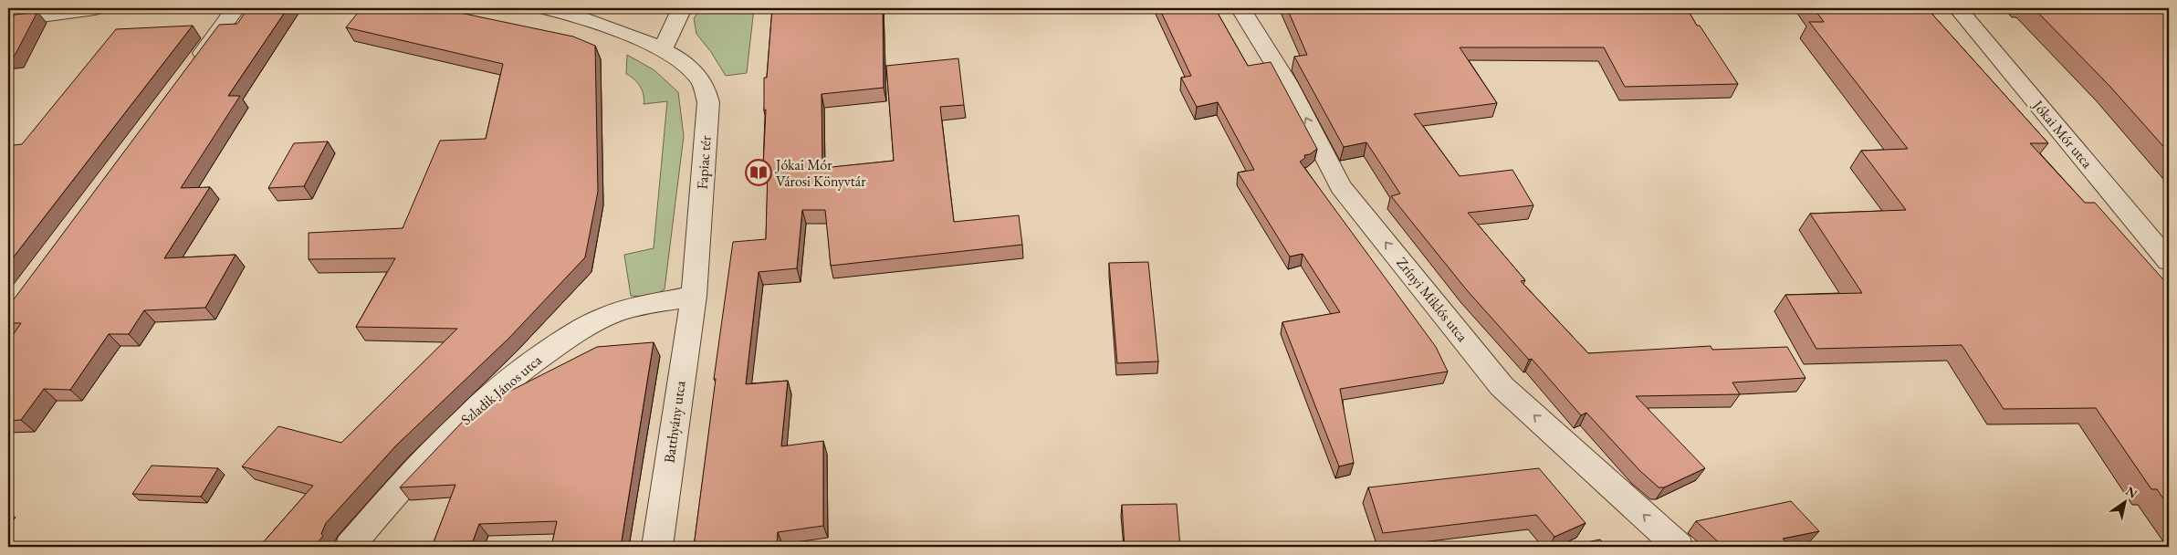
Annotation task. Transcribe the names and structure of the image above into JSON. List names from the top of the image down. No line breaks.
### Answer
{"streets":{"street":["Jókai Mór utca","Fapiac tér","Zrínyi Miklós utca","Szladik János utca","Batthyány utca"]},"crossings":[["Fapiac tér","Szladik János utca"],["Fapiac tér","Batthyány utca"],["Szladik János utca","Batthyány utca"]],"one_way":["Zrínyi Miklós utca"],"places":{"library":["Jókai Mór Városi Könyvtár"]},"north":"top right"}
